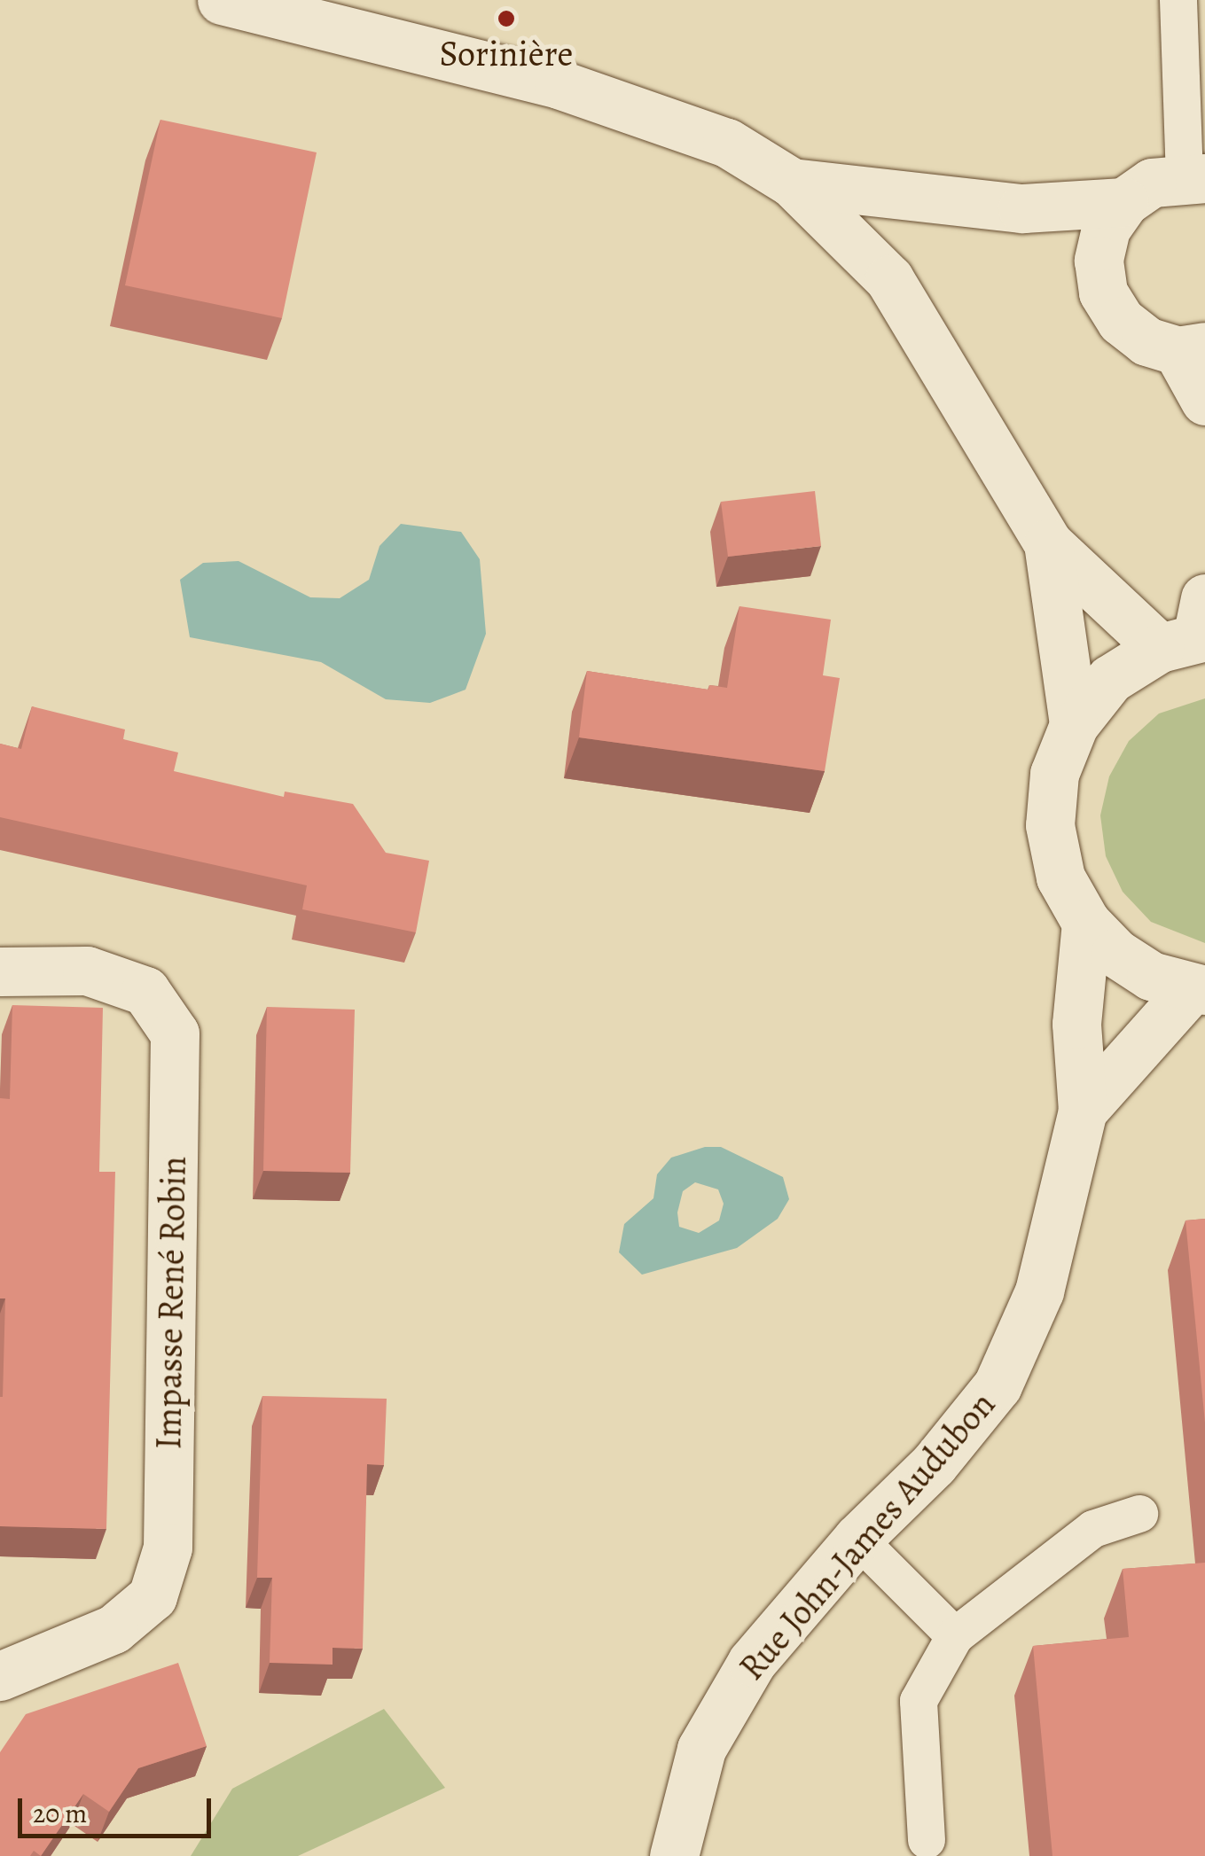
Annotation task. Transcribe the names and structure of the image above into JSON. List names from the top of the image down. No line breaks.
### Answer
{"streets":{"street":["Impasse René Robin","Rue John-James Audubon"]},"places":["Sorinière"],"scale_bar":"20 m"}
